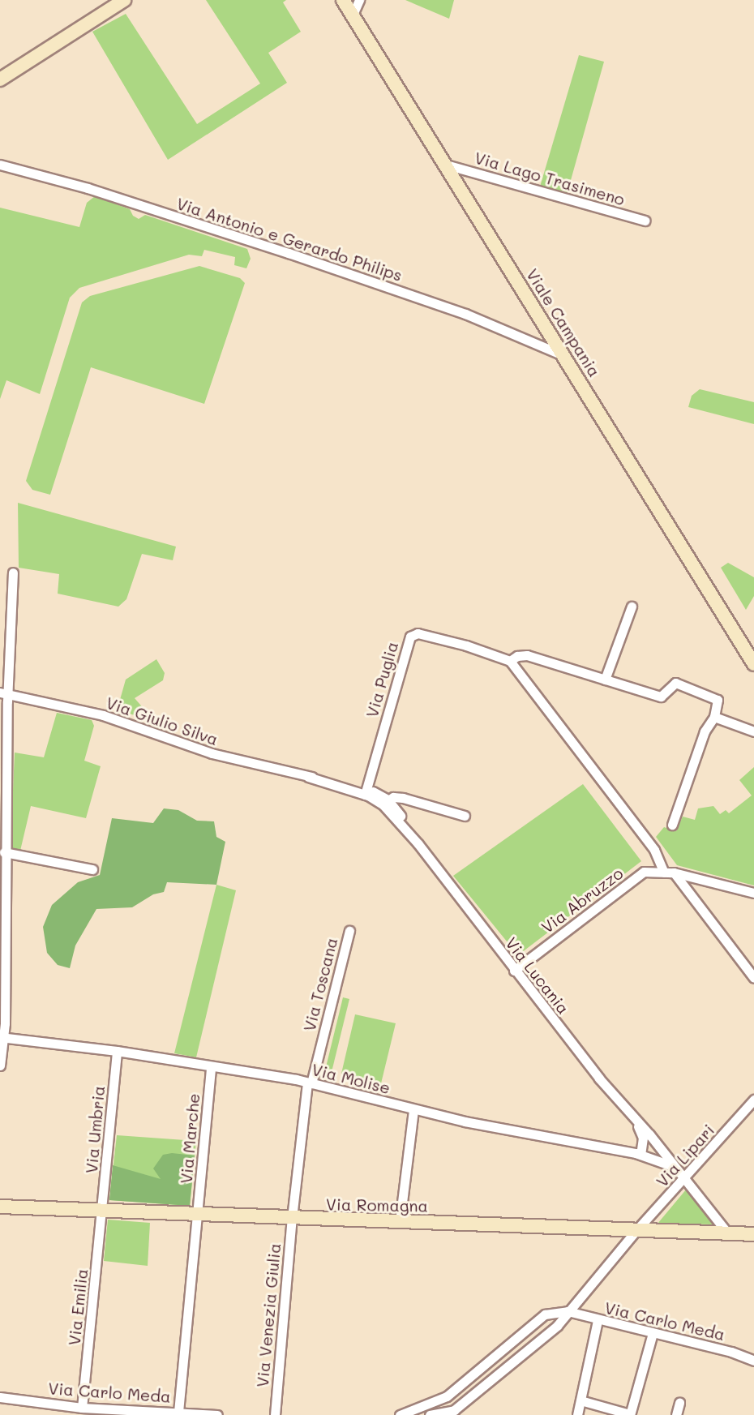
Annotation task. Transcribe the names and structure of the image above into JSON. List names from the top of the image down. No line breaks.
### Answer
{"streets":{"street":["Via Lago Trasimeno","Via Antonio e Gerardo Philips","Viale Campania","Via Puglia","Via Giulio Silva","Via Abruzzo","Via Lucania","Via Toscana","Via Molise","Via Umbria","Via Marche","Via Lipari","Via Romagna","Via Emilia","Via Venezia Giulia","Via Carlo Meda"]},"crossings":[["Via Lago Trasimeno","Viale Campania"],["Via Antonio e Gerardo Philips","Viale Campania"],["Via Puglia","Via Giulio Silva"],["Via Giulio Silva","Via Lucania"],["Via Abruzzo","Via Lucania"],["Via Lucania","Via Molise"],["Via Toscana","Via Molise"],["Via Toscana","Via Romagna"],["Via Toscana","Via Venezia Giulia"],["Via Molise","Via Umbria"],["Via Molise","Via Marche"],["Via Umbria","Via Romagna"],["Via Umbria","Via Emilia"],["Via Marche","Via Romagna"],["Via Marche","Via Carlo Meda"],["Via Lipari","Via Romagna"],["Via Lipari","Via Carlo Meda"],["Via Romagna","Via Emilia"],["Via Romagna","Via Venezia Giulia"],["Via Romagna","Via Carlo Meda"],["Via Emilia","Via Carlo Meda"]]}
